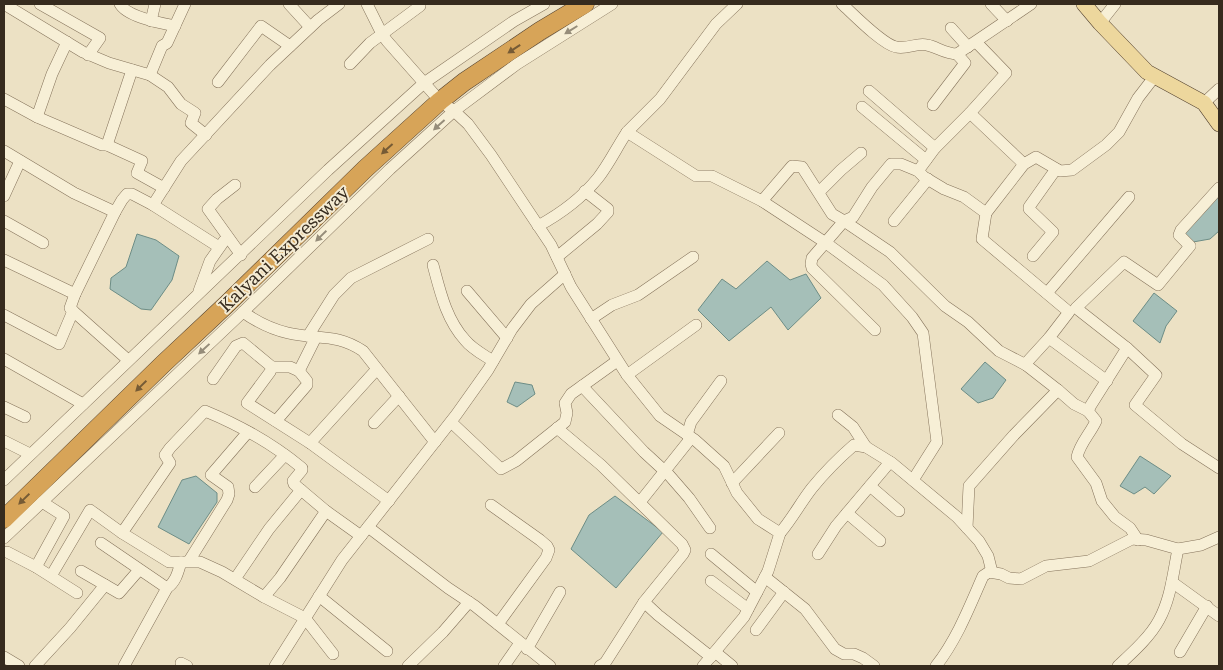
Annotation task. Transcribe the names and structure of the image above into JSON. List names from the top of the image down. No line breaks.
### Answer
{"streets":{"highway":["Kalyani Expressway"]},"one_way":["Kalyani Expressway"]}
